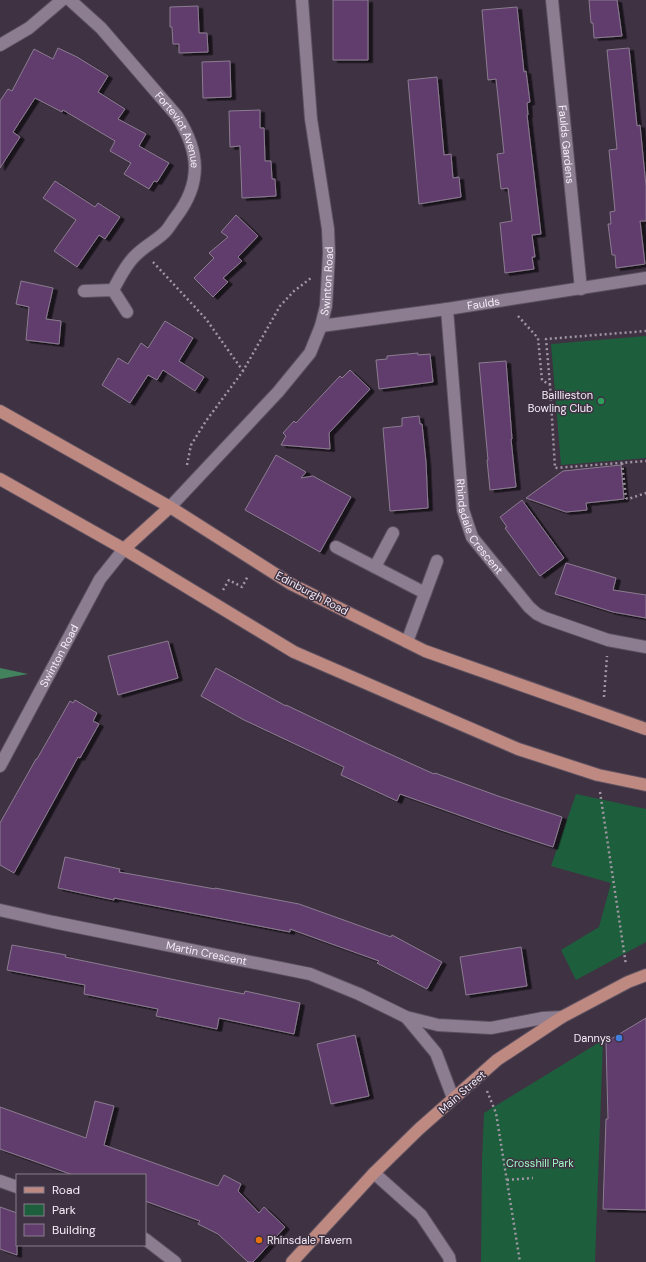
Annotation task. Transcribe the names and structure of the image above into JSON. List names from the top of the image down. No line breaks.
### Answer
{"streets":{"main road":["Edinburgh Road","Main Street"],"street":["Forteviot Avenue","Faulds Gardens","Swinton Road","Faulds","Rhindsdale Crescent","Martin Crescent"]},"crossings":[["Faulds Gardens","Faulds"],["Swinton Road","Faulds"],["Swinton Road","Edinburgh Road"],["Faulds","Rhindsdale Crescent"],["Martin Crescent","Main Street"]],"parks":["Crosshill Park"],"places":["Baillieston Bowling Club","Dannys","Rhinsdale Tavern"],"legend":["Road","Park","Building"]}
